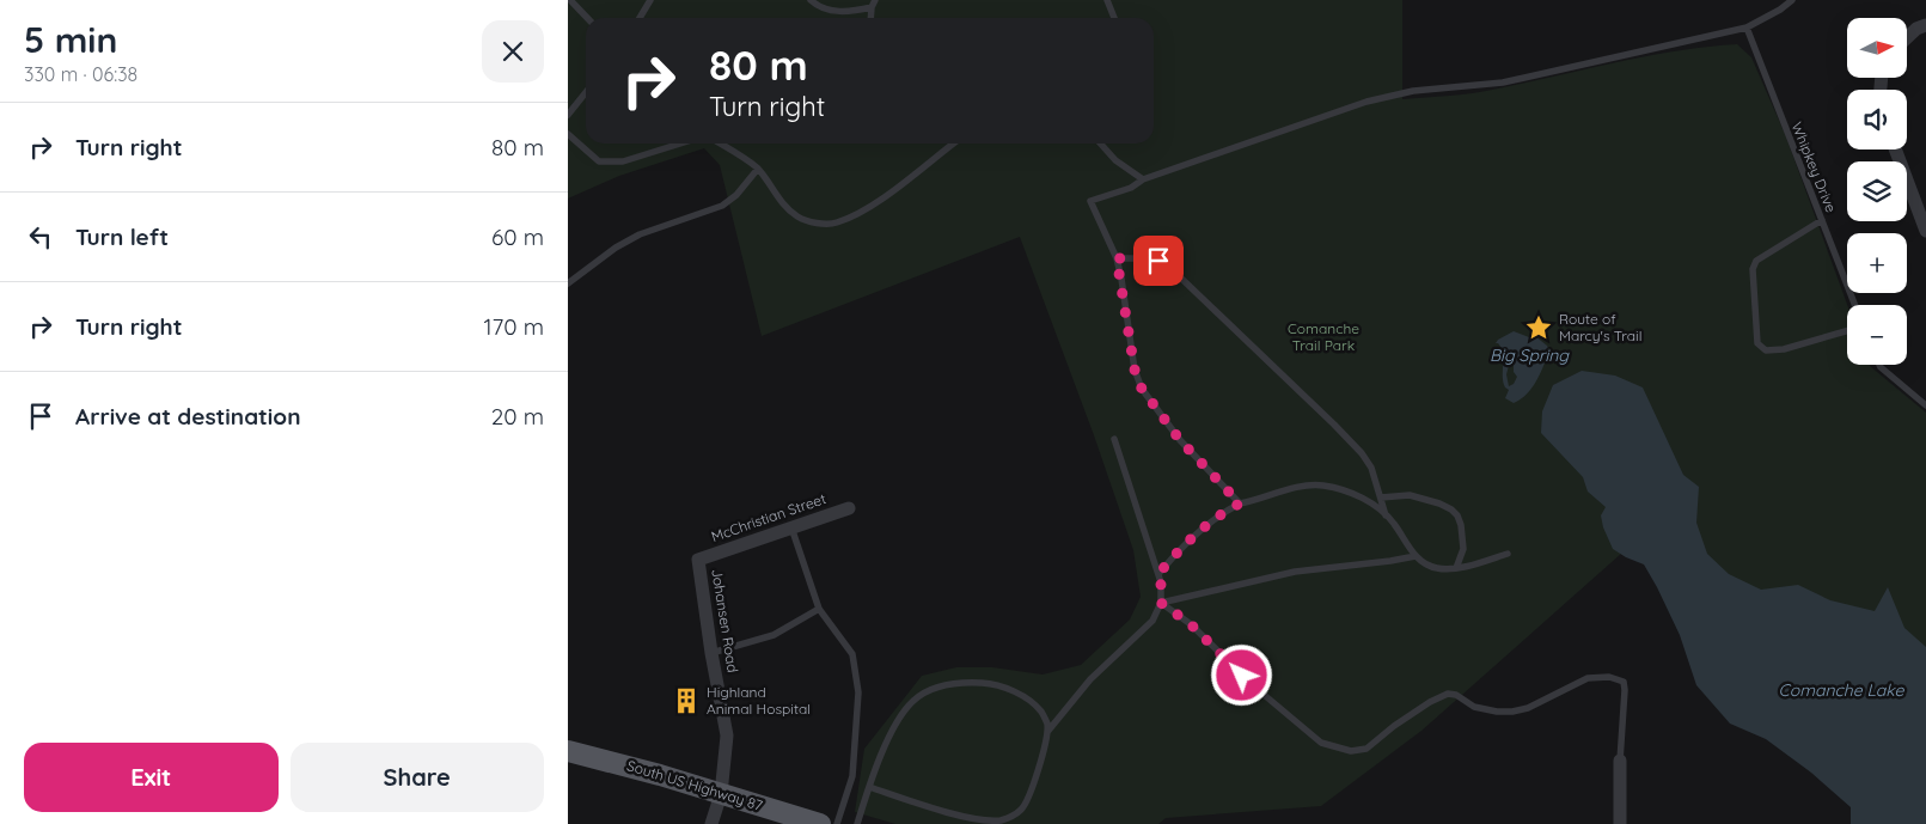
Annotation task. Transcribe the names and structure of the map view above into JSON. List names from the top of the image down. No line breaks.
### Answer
{"streets":{"main road":["South US Highway 87"],"street":["McChristian Street","Johansen Road"],"lane":["Whipkey Drive"]},"crossings":[["McChristian Street","Johansen Road"],["Johansen Road","South US Highway 87"]],"water":["Big Spring","Comanche Lake"],"parks":["Comanche Trail Park"],"places":{"place":["Route of Marcy's Trail"],"building":["Highland Animal Hospital"]},"north":"right","page":{"heading":["5 min","330 m · 06:38"],"map_buttons":["+","−"],"turn":["80 m","Turn right"],"list":[{"name":"Turn right","value":"80 m"},{"name":"Turn left","value":"60 m"},{"name":"Turn right","value":"170 m"},{"name":"Arrive at destination","value":"20 m"}],"buttons":["Exit","Share"]}}
